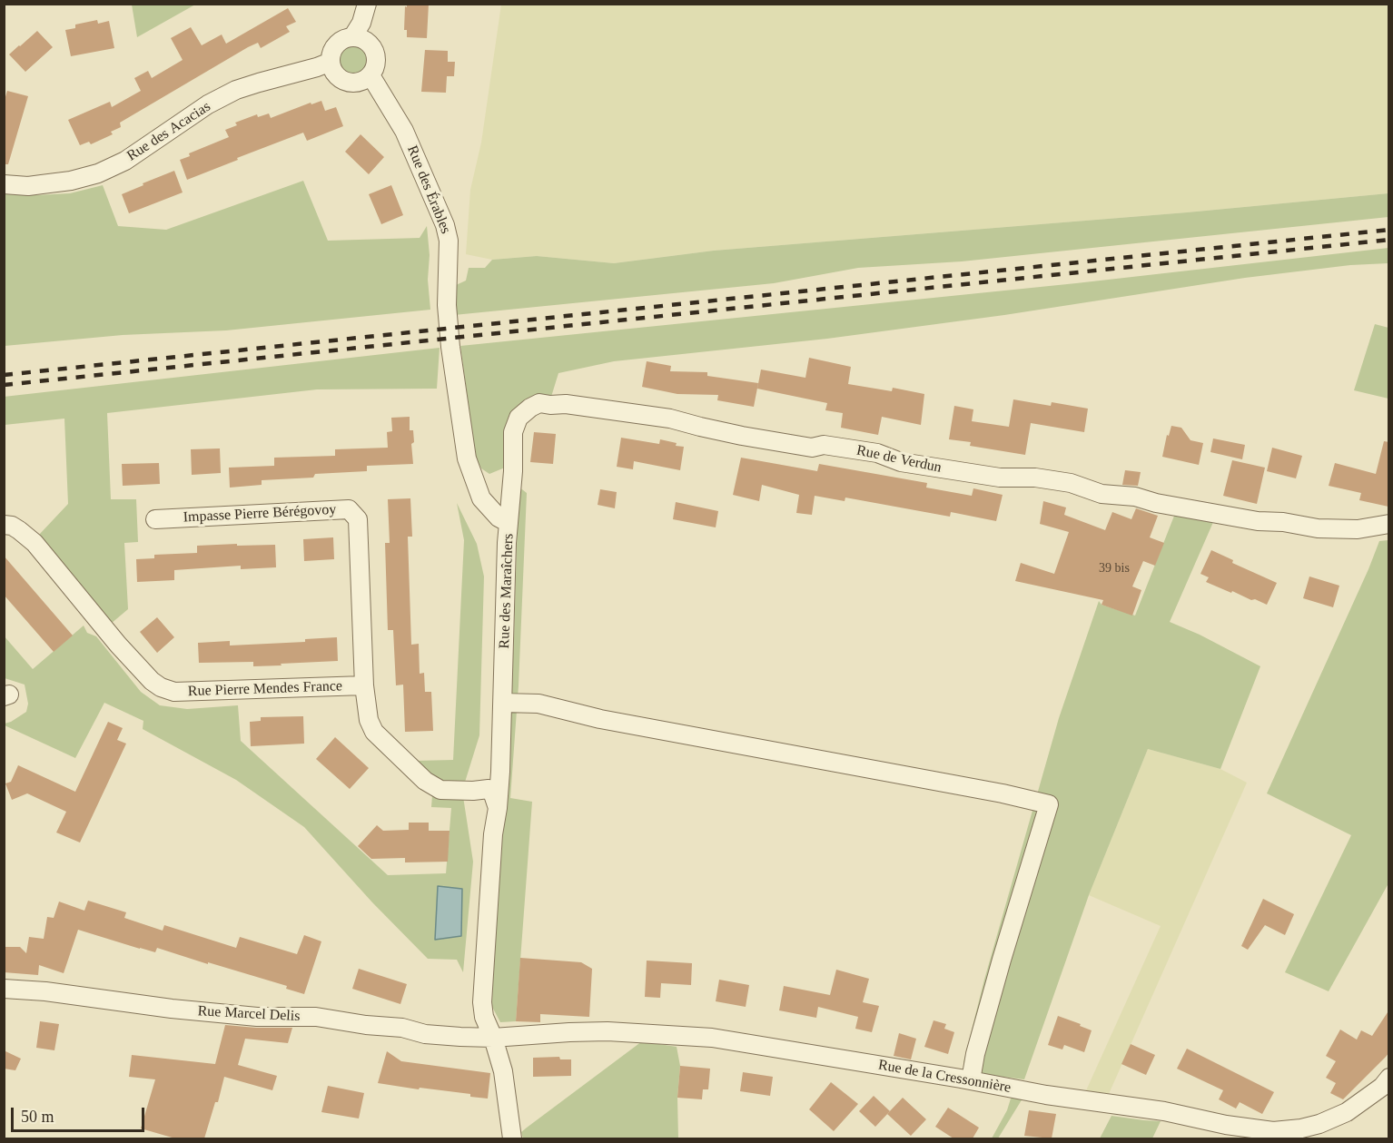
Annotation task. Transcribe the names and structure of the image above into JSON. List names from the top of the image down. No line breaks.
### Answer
{"streets":{"street":["Rue des Acacias","Rue des Érables","Rue de Verdun","Impasse Pierre Bérégovoy","Rue des Maraîchers","Rue Pierre Mendes France","Rue Marcel Delis","Rue de la Cressonnière"]},"crossings":[["Rue des Acacias","Rue des Érables"],["Rue des Érables","Rue des Maraîchers"],["Rue de Verdun","Rue des Maraîchers"],["Impasse Pierre Bérégovoy","Rue Pierre Mendes France"],["Rue des Maraîchers","Rue Pierre Mendes France"],["Rue des Maraîchers","Rue Marcel Delis"],["Rue des Maraîchers","Rue de la Cressonnière"],["Rue Marcel Delis","Rue de la Cressonnière"]],"house_numbers":["39 bis"],"scale_bar":"50 m"}
